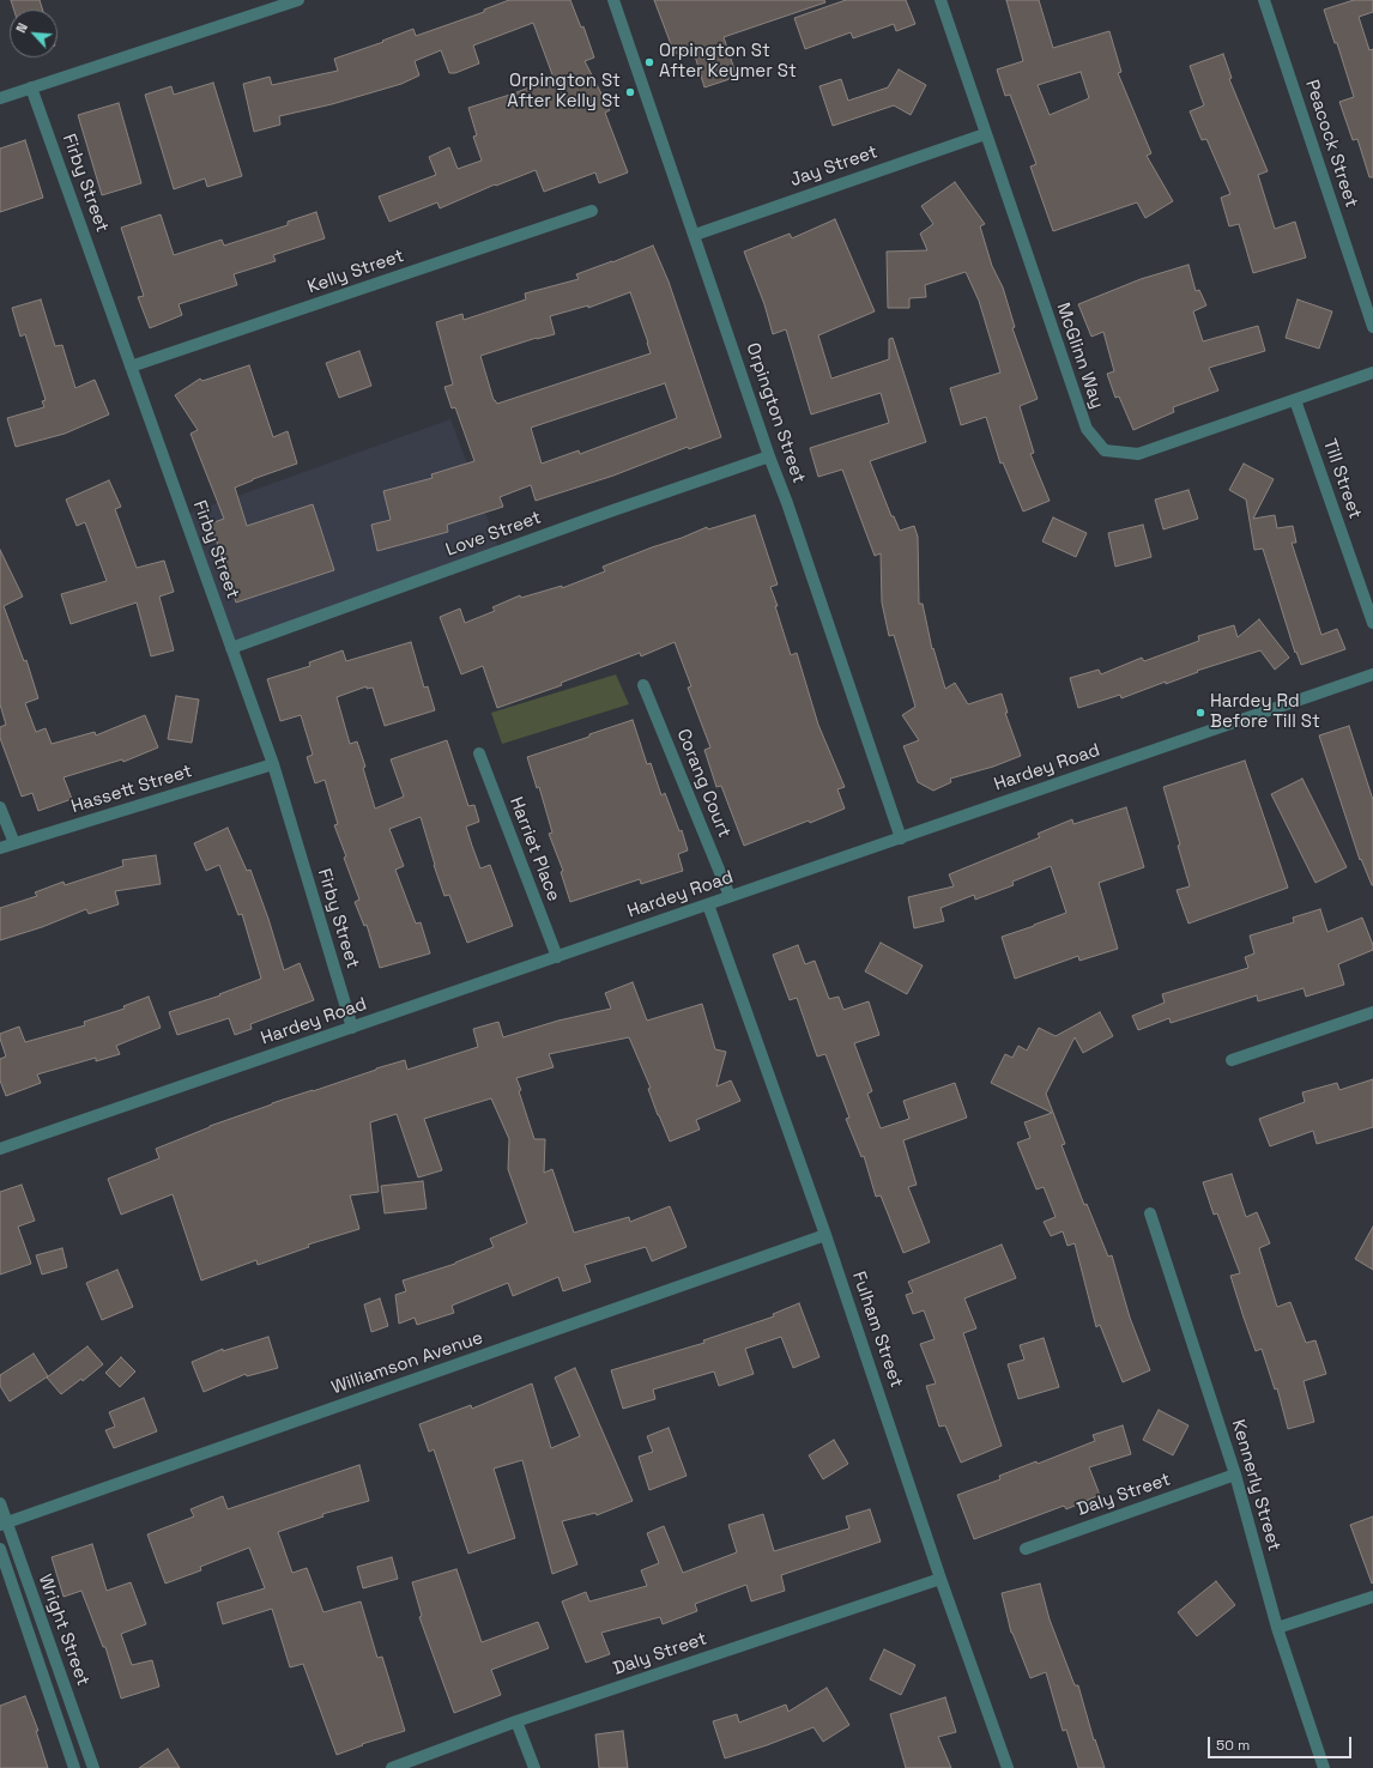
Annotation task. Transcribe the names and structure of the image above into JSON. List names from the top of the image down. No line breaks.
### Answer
{"streets":{"street":["Peacock Street","Jay Street","Firby Street","Kelly Street","McGlinn Way","Orpington Street","Till Street","Love Street","Hardey Road","Corang Court","Hassett Street","Harriet Place","Fulham Street","Williamson Avenue","Kennerly Street","Daly Street","Wright Street"]},"crossings":[["Jay Street","McGlinn Way"],["Jay Street","Orpington Street"],["Firby Street","Kelly Street"],["Firby Street","Love Street"],["Firby Street","Hardey Road"],["Firby Street","Hassett Street"],["McGlinn Way","Till Street"],["Orpington Street","Love Street"],["Orpington Street","Hardey Road"],["Hardey Road","Corang Court"],["Hardey Road","Harriet Place"],["Hardey Road","Fulham Street"],["Fulham Street","Williamson Avenue"],["Fulham Street","Daly Street"],["Williamson Avenue","Wright Street"],["Kennerly Street","Daly Street"]],"places":["Orpington St After Keymer St","Orpington St After Kelly St","Hardey Rd Before Till St"],"scale_bar":"50 m","north":"top left"}
